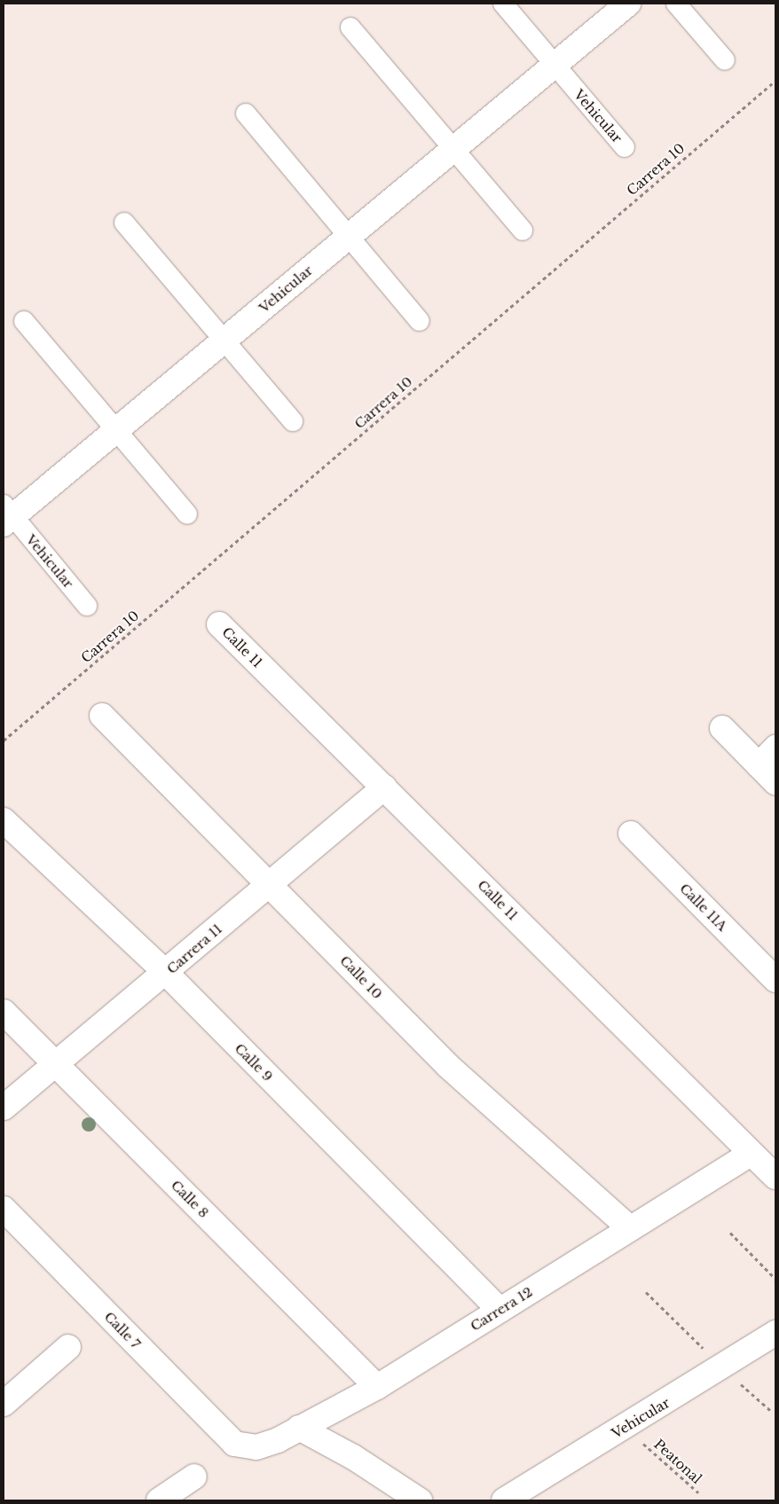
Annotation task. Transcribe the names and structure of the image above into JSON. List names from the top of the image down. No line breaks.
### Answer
{"streets":{"street":["Vehicular","Calle 11","Calle 11A","Carrera 11","Calle 10","Calle 9","Calle 8","Carrera 12","Calle 7"],"path":["Carrera 10","Peatonal"]},"crossings":[["Vehicular","Peatonal"],["Calle 11","Carrera 11"],["Calle 11","Carrera 12"],["Carrera 11","Calle 10"],["Carrera 11","Calle 9"],["Carrera 11","Calle 8"],["Calle 10","Carrera 12"],["Calle 9","Carrera 12"],["Calle 8","Carrera 12"],["Carrera 12","Calle 7"]]}
